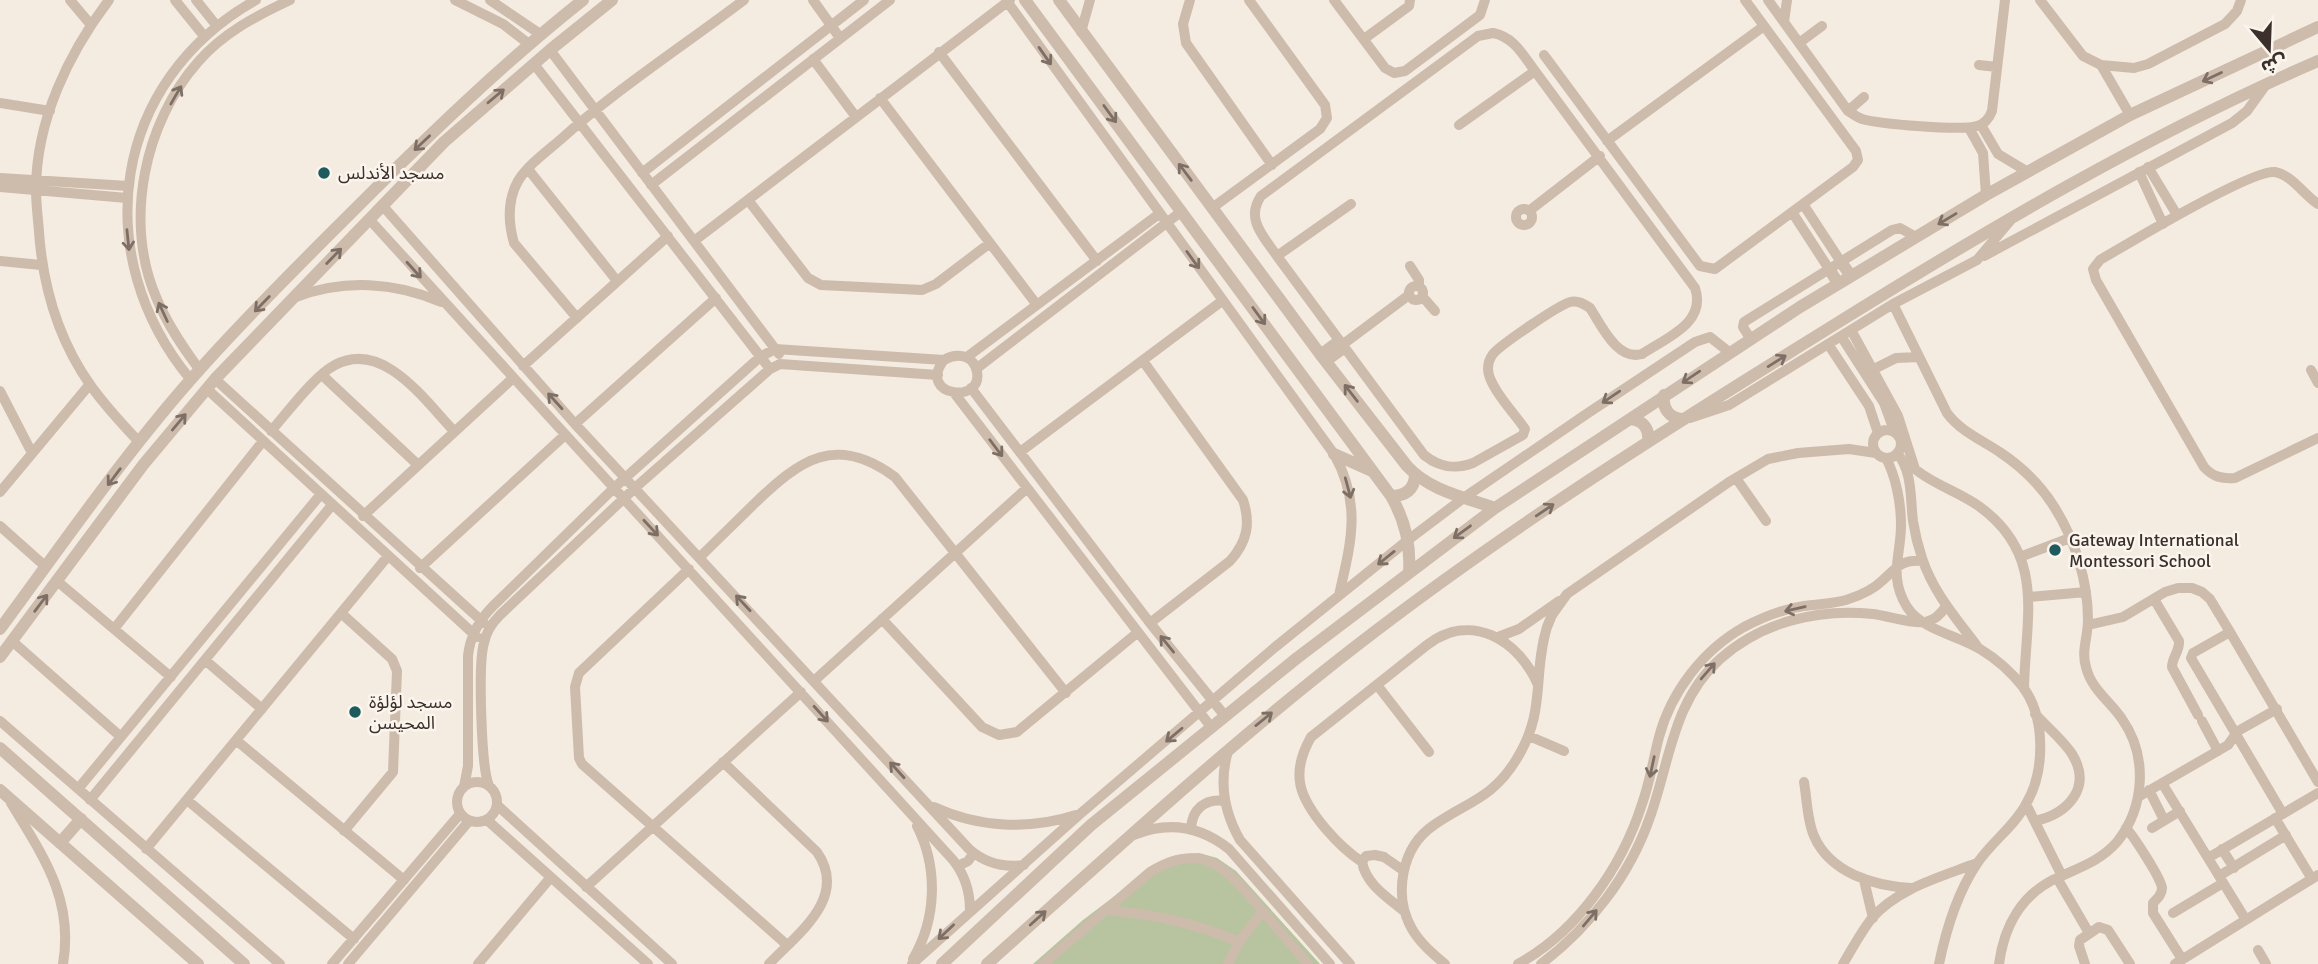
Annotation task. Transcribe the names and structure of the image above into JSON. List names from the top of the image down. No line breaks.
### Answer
{"places":["مسجد الأندلس","Gateway International Montessori School","مسجد لؤلؤة المحيسن"],"north":"bottom"}
